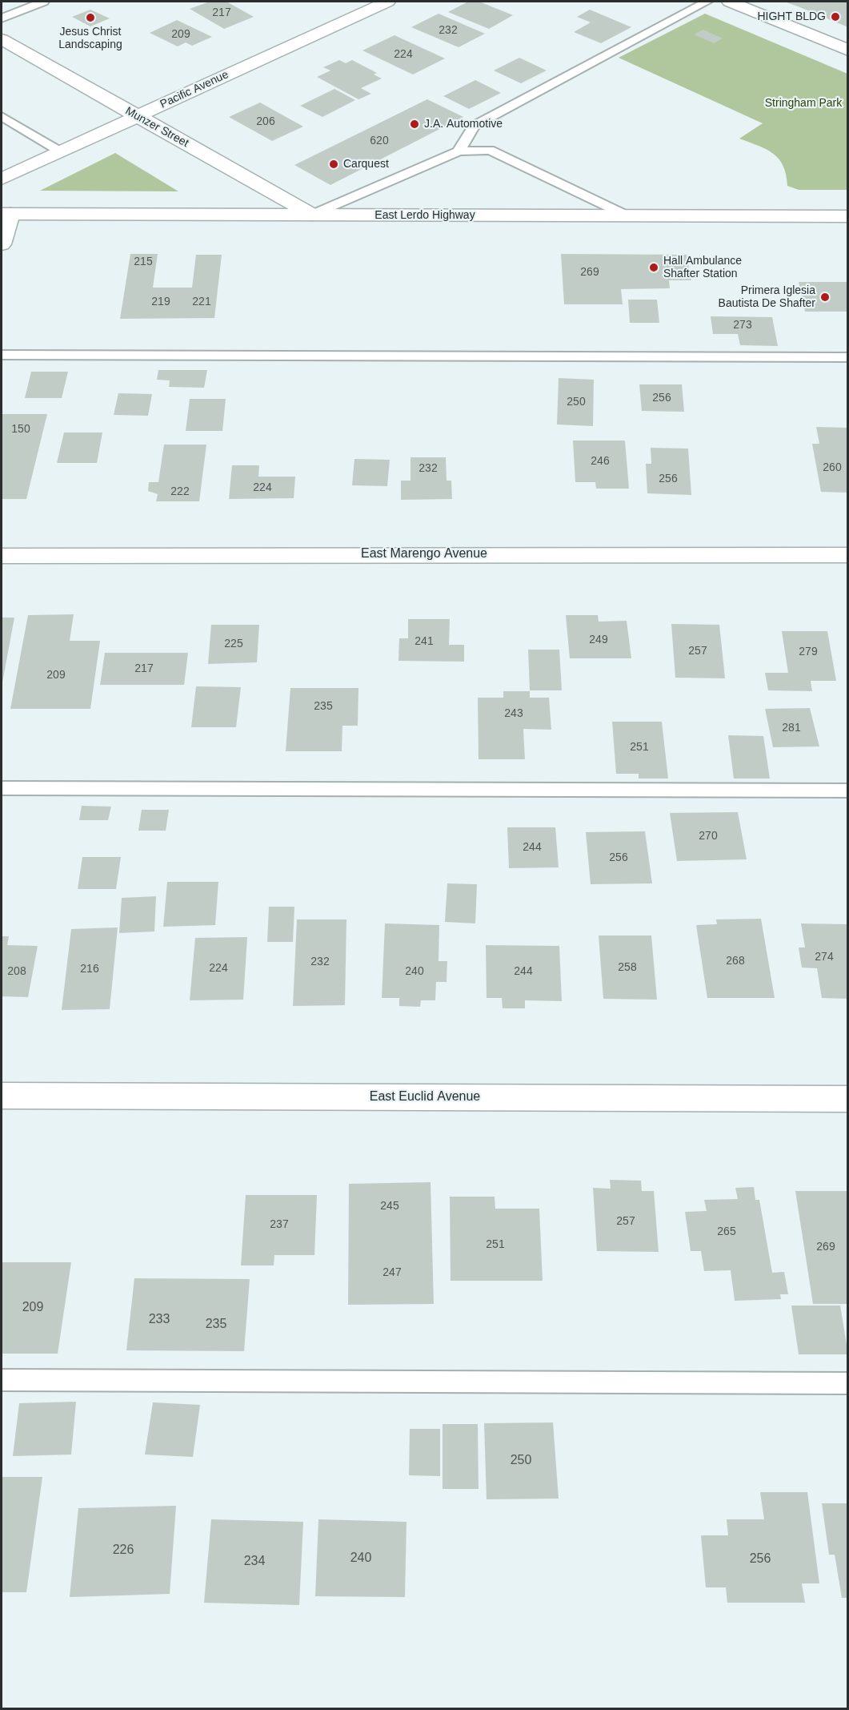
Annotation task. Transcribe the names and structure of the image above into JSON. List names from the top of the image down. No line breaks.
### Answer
{"streets":{"street":["Pacific Avenue","Munzer Street","East Lerdo Highway","East Marengo Avenue","East Euclid Avenue"]},"crossings":[["Pacific Avenue","Munzer Street"],["Munzer Street","East Lerdo Highway"]],"parks":["Stringham Park"],"places":["HIGHT BLDG","Jesus Christ Landscaping","J.A. Automotive","Carquest","Hall Ambulance Shafter Station","Primera Iglesia Bautista De Shafter"],"house_numbers":["217","232","209","224","206","620","215","269","219","221","273","256","250","150","246","260","232","256","224","222","249","241","225","257","279","217","209","235","243","281","251","270","244","256","274","268","232","258","224","216","208","240","244","245","257","237","265","251","269","247","209","233","235","250","226","240","256","234"]}
